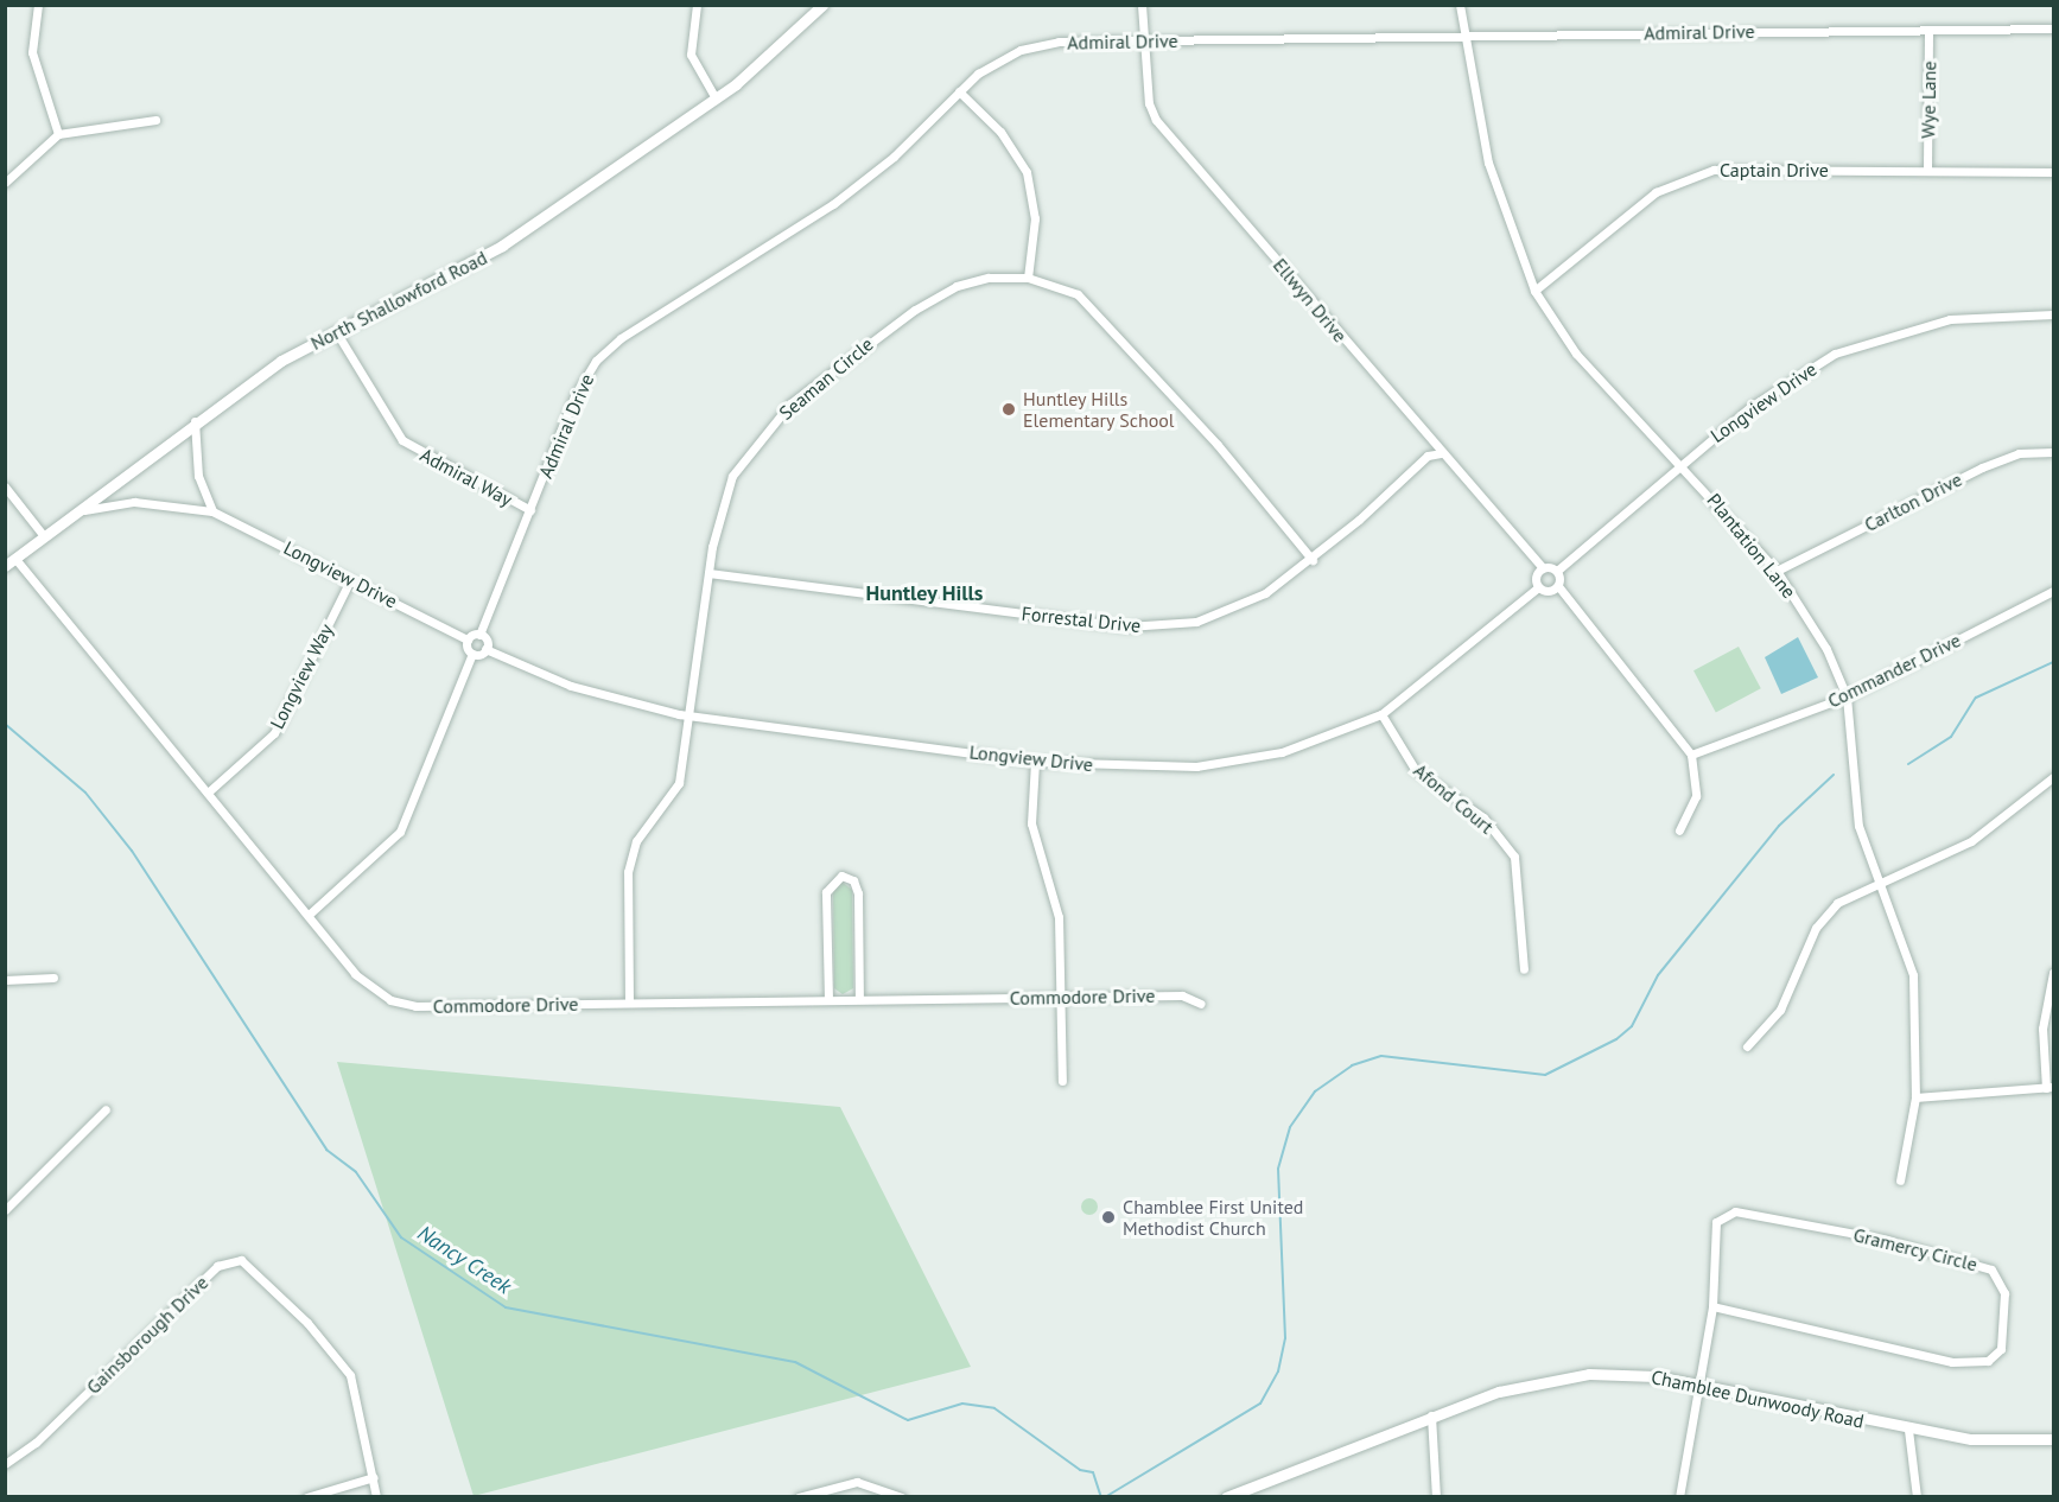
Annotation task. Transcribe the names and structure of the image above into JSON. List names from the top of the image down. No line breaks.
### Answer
{"streets":{"street":["Admiral Drive","Wye Lane","Captain Drive","North Shallowford Road","Ellwyn Drive","Seaman Circle","Longview Drive","Admiral Way","Carlton Drive","Plantation Lane","Forrestal Drive","Commander Drive","Longview Way","Afond Court","Commodore Drive","Gramercy Circle","Gainsborough Drive","Chamblee Dunwoody Road"]},"crossings":[["Admiral Drive","Wye Lane"],["Admiral Drive","Ellwyn Drive"],["Admiral Drive","Admiral Way"],["Admiral Drive","Plantation Lane"],["Wye Lane","Captain Drive"],["Captain Drive","Plantation Lane"],["North Shallowford Road","Longview Drive"],["North Shallowford Road","Admiral Way"],["North Shallowford Road","Commodore Drive"],["Ellwyn Drive","Forrestal Drive"],["Seaman Circle","Longview Drive"],["Seaman Circle","Forrestal Drive"],["Seaman Circle","Commodore Drive"],["Longview Drive","Plantation Lane"],["Longview Drive","Longview Way"],["Longview Drive","Afond Court"],["Carlton Drive","Plantation Lane"],["Plantation Lane","Commander Drive"],["Longview Way","Commodore Drive"],["Gramercy Circle","Chamblee Dunwoody Road"]],"districts":["Huntley Hills"],"water":["Nancy Creek"],"places":["Huntley Hills Elementary School","Chamblee First United Methodist Church"]}
